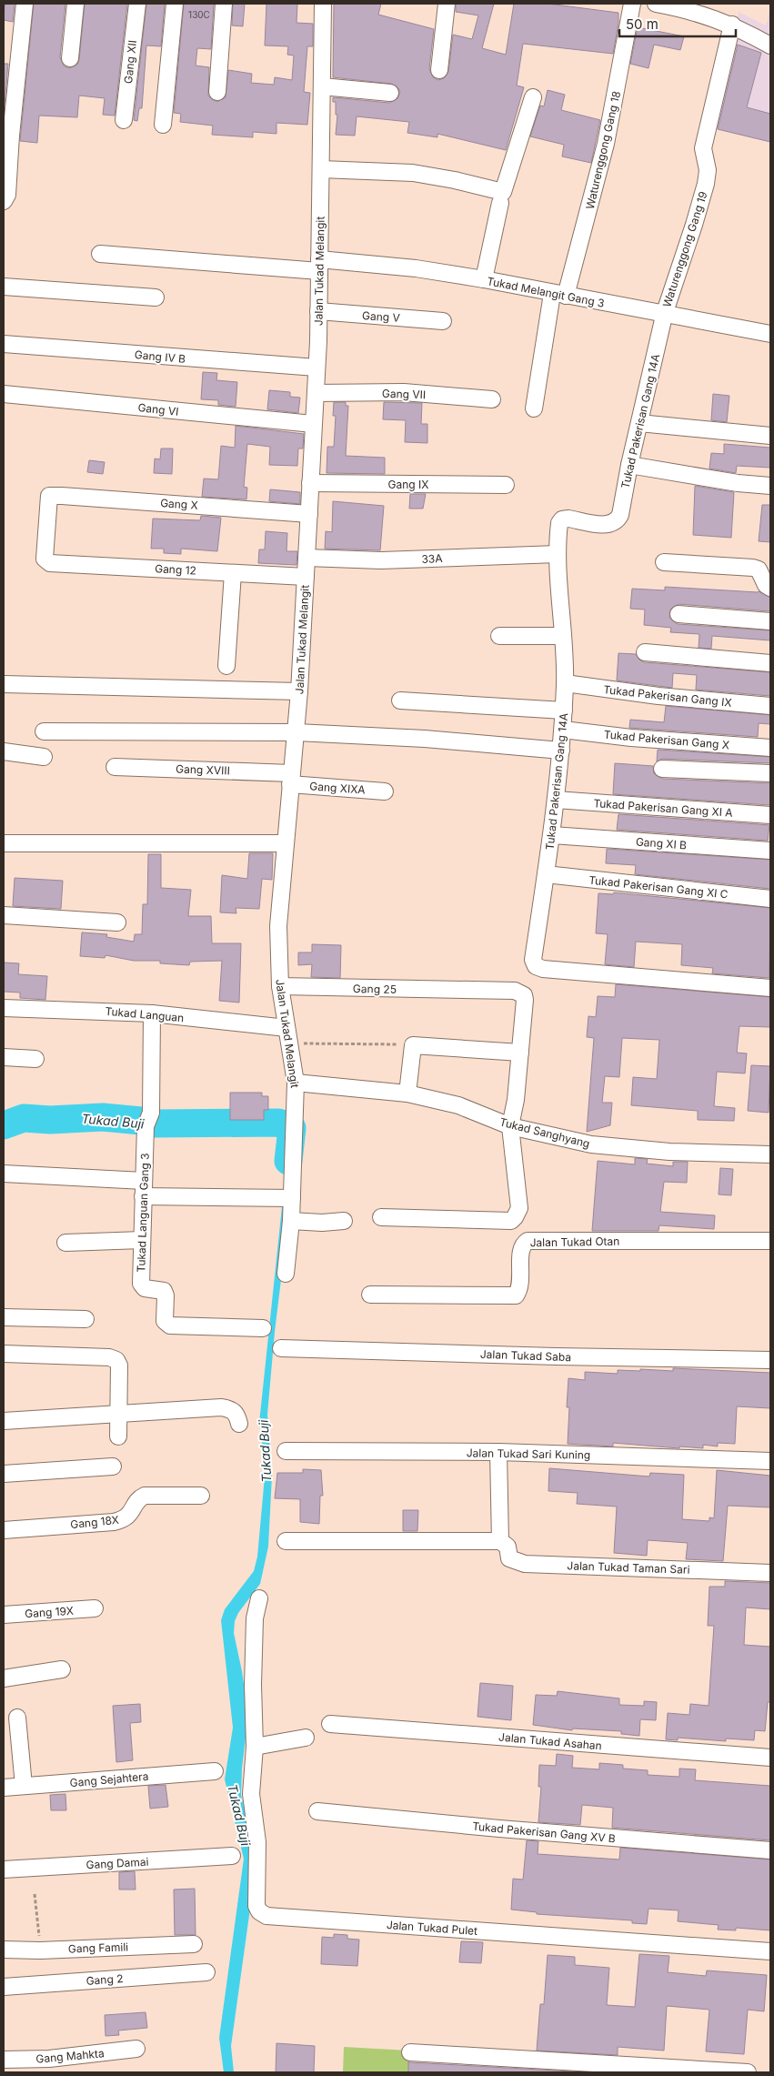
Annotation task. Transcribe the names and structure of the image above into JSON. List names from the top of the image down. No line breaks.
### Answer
{"streets":{"street":["Gang XII","Waturenggong Gang 18","Waturenggong Gang 19","Jalan Tukad Melangit","Tukad Melangit Gang 3","Gang V","Gang IV B","Gang VII","Gang VI","Tukad Pakerisan Gang 14A","Gang IX","Gang X","33A","Gang 12","Tukad Pakerisan Gang IX","Tukad Pakerisan Gang X","Gang XVIII","Gang XIXA","Tukad Pakerisan Gang XI A","Gang XI B","Tukad Pakerisan Gang XI C","Gang 25","Tukad Languan","Tukad Sanghyang","Tukad Languan Gang 3","Jalan Tukad Otan","Jalan Tukad Saba","Jalan Tukad Sari Kuning","Gang 18X","Jalan Tukad Taman Sari","Gang 19X","Jalan Tukad Asahan","Gang Sejahtera","Tukad Pakerisan Gang XV B","Gang Damai","Jalan Tukad Pulet","Gang Famili","Gang 2","Gang Mahkta"]},"crossings":[["Waturenggong Gang 18","Tukad Melangit Gang 3"],["Waturenggong Gang 19","Tukad Melangit Gang 3"],["Waturenggong Gang 19","Tukad Pakerisan Gang 14A"],["Jalan Tukad Melangit","Tukad Melangit Gang 3"],["Jalan Tukad Melangit","Gang V"],["Jalan Tukad Melangit","Gang IV B"],["Jalan Tukad Melangit","Gang VII"],["Jalan Tukad Melangit","Gang VI"],["Jalan Tukad Melangit","Gang IX"],["Jalan Tukad Melangit","Gang X"],["Jalan Tukad Melangit","33A"],["Jalan Tukad Melangit","Gang 12"],["Jalan Tukad Melangit","Gang XVIII"],["Jalan Tukad Melangit","Gang XIXA"],["Jalan Tukad Melangit","Gang 25"],["Jalan Tukad Melangit","Tukad Languan"],["Jalan Tukad Melangit","Tukad Sanghyang"],["Tukad Melangit Gang 3","Tukad Pakerisan Gang 14A"],["Tukad Pakerisan Gang 14A","33A"],["Tukad Pakerisan Gang 14A","Tukad Pakerisan Gang IX"],["Tukad Pakerisan Gang 14A","Tukad Pakerisan Gang X"],["Tukad Pakerisan Gang 14A","Tukad Pakerisan Gang XI A"],["Tukad Pakerisan Gang 14A","Gang XI B"],["Tukad Pakerisan Gang 14A","Tukad Pakerisan Gang XI C"],["Gang X","Gang 12"],["Gang XVIII","Gang XIXA"],["Tukad Languan","Tukad Languan Gang 3"]],"water":["Tukad Buji"],"house_numbers":["130C"],"scale_bar":"50 m"}
